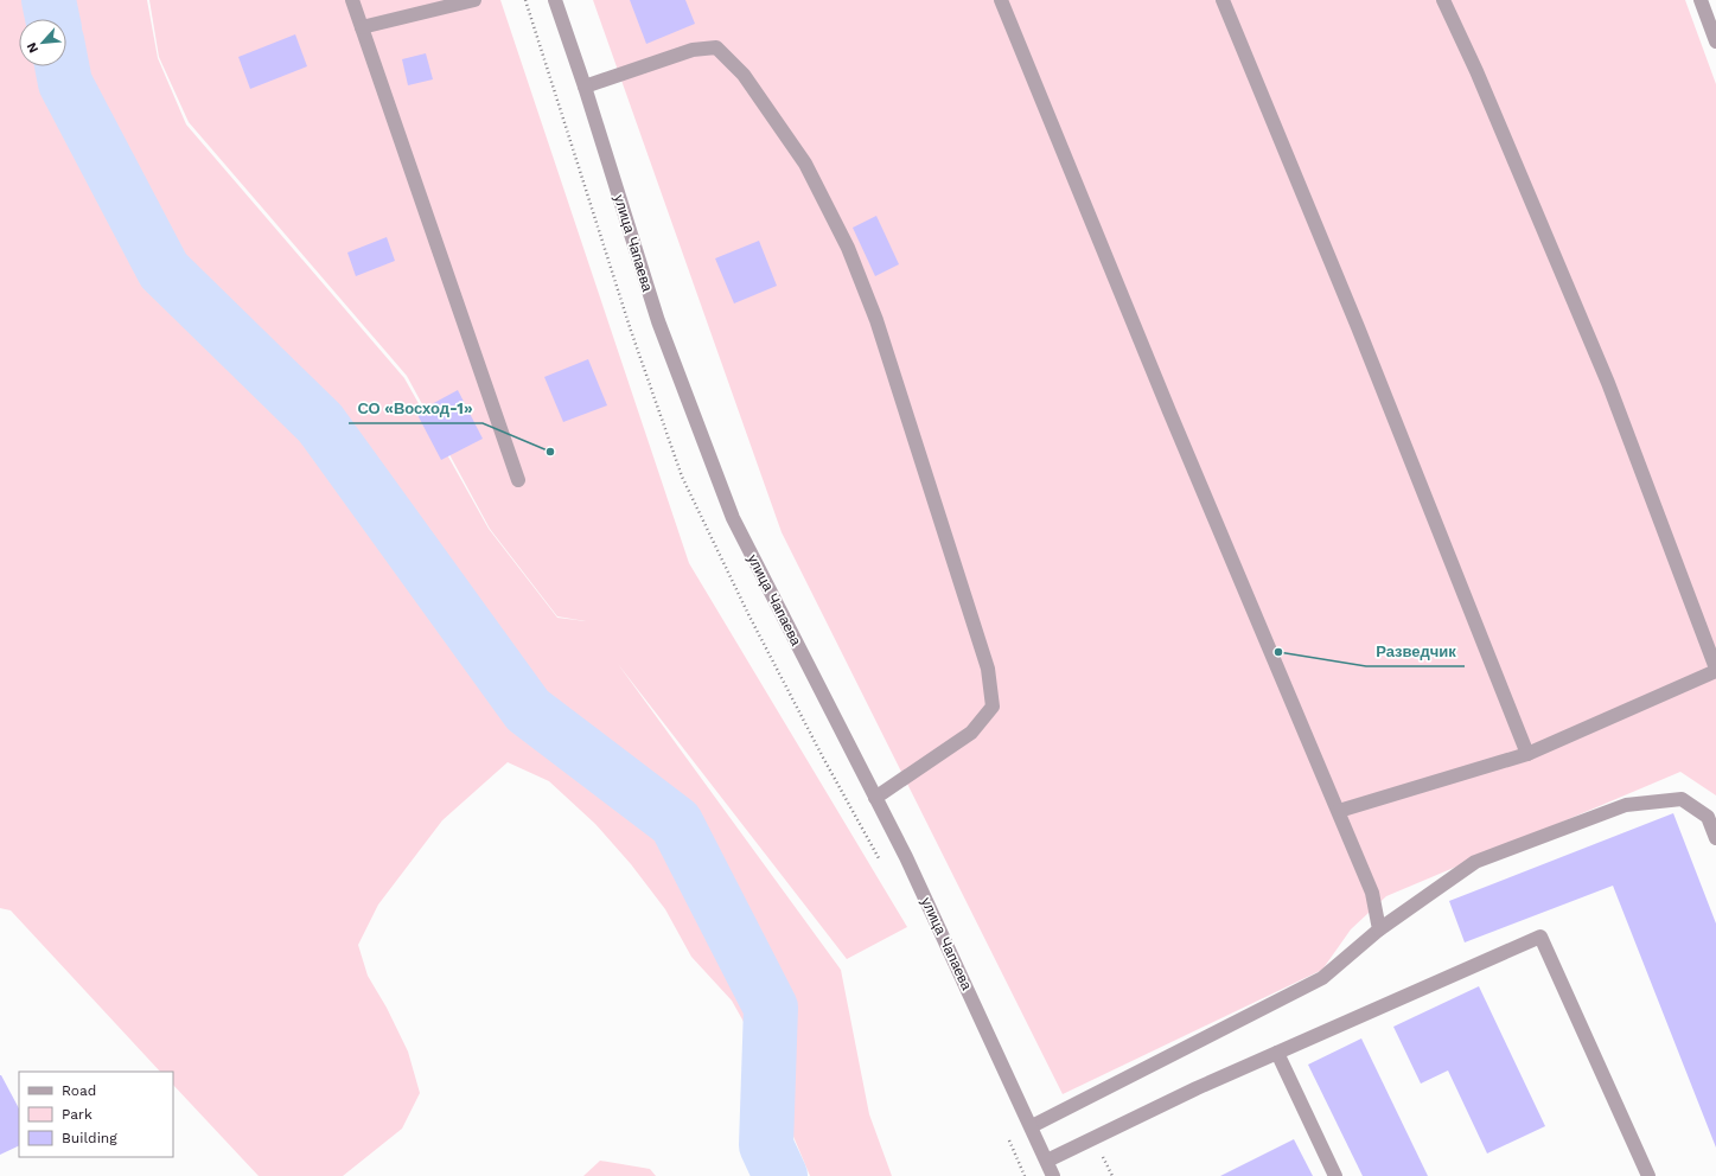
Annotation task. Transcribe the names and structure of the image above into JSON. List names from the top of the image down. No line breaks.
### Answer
{"streets":{"street":["улица Чапаева"]},"places":["СО «Восход-1»","Разведчик"],"legend":["Road","Park","Building"],"north":"bottom left"}
